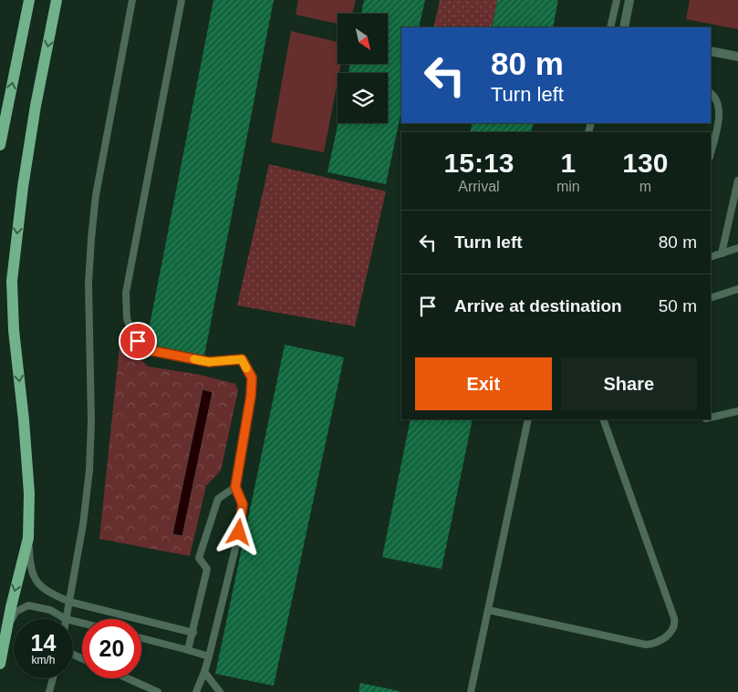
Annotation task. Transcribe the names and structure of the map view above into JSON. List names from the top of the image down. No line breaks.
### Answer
{"north":"bottom right","page":{"turn":["80 m","Turn left"],"eta":["15:13","Arrival","1","min","130","m"],"list":[{"name":"Turn left","value":"80 m"},{"name":"Arrive at destination","value":"50 m"}],"buttons":["Exit","Share"],"speed":"14 km/h","limit":"20"}}
